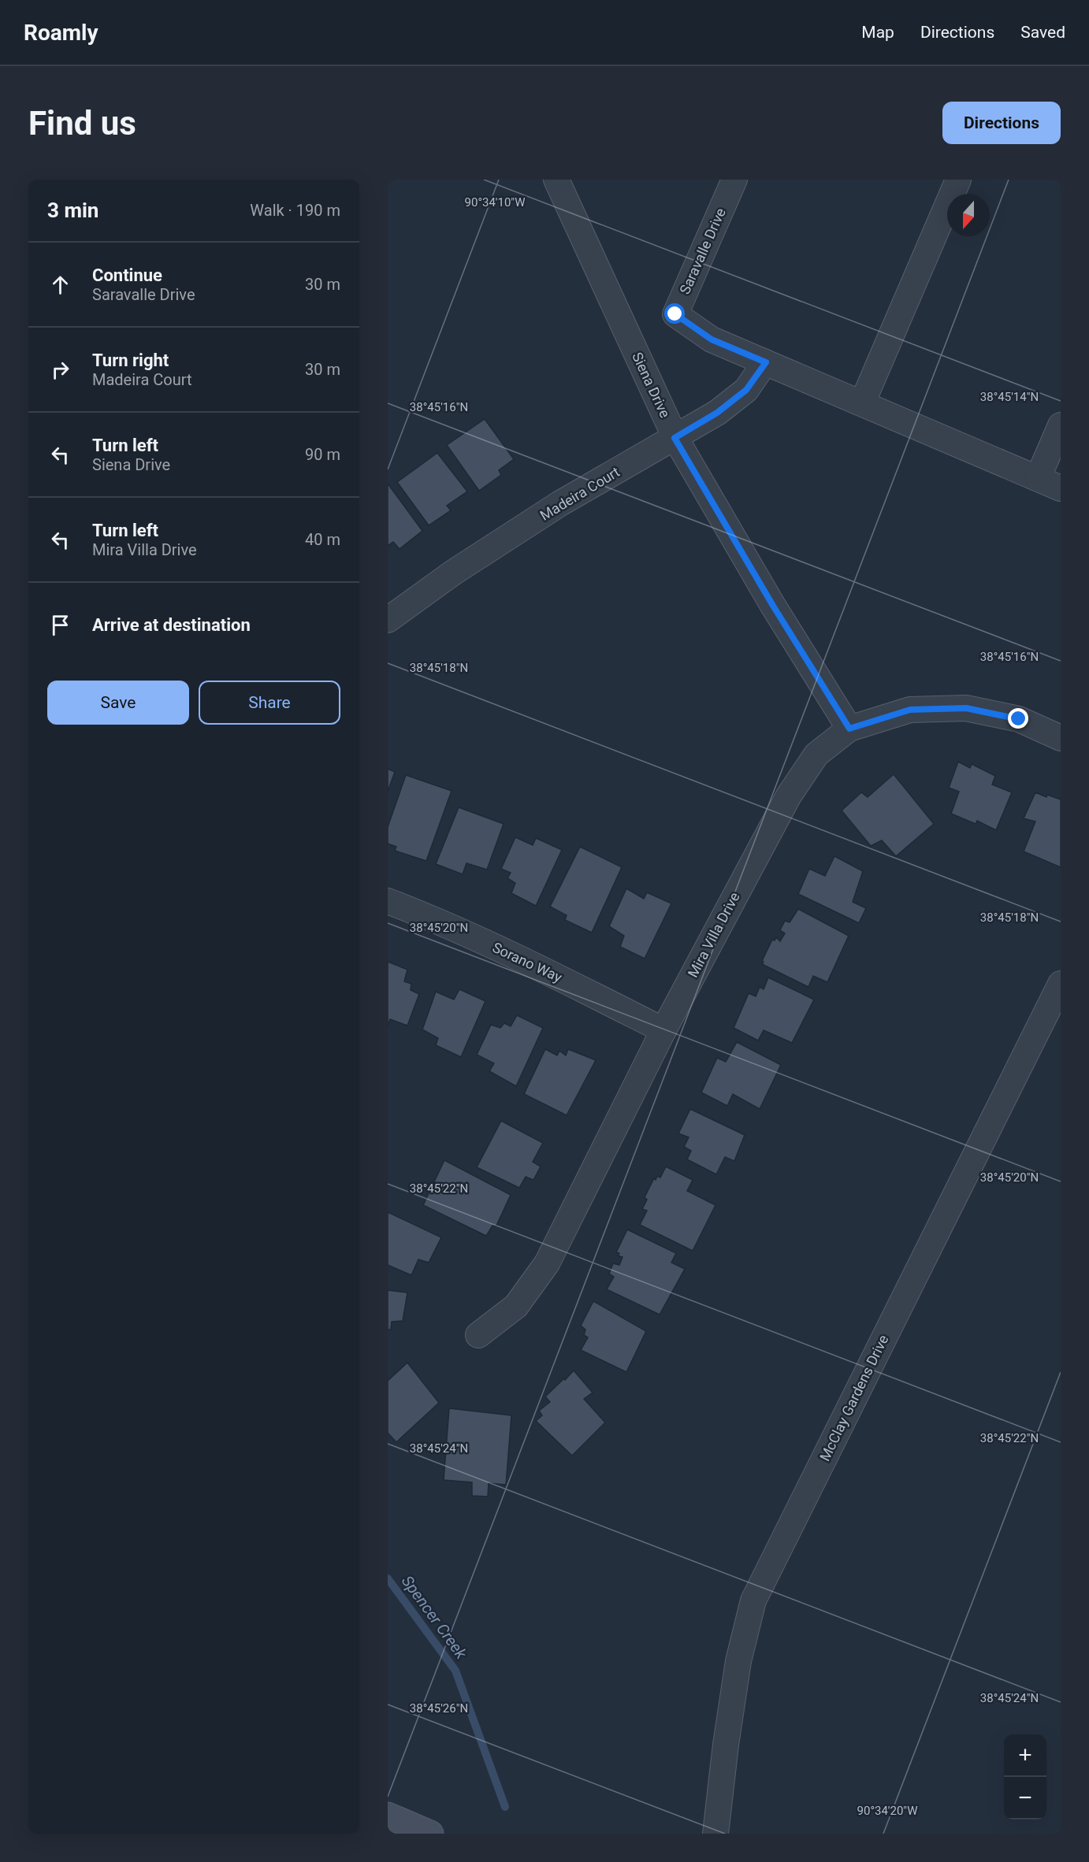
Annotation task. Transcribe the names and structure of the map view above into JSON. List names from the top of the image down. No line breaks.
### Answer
{"streets":{"street":["Saravalle Drive","Siena Drive","Madeira Court","Mira Villa Drive","Sorano Way","McClay Gardens Drive"]},"crossings":[["Saravalle Drive","Madeira Court"],["Siena Drive","Madeira Court"],["Siena Drive","Mira Villa Drive"],["Mira Villa Drive","Sorano Way"]],"water":["Spencer Creek"],"north":"bottom","page":{"header":"Roamly","nav":["Map","Directions","Saved"],"buttons":["Directions",["Save","Share"]],"title":"Find us","heading":["3 min","Walk · 190 m"],"list":[["Continue","Saravalle Drive","30 m"],["Turn right","Madeira Court","30 m"],["Turn left","Siena Drive","90 m"],["Turn left","Mira Villa Drive","40 m"],"Arrive at destination"],"map_buttons":["+","−"]},"coordinates":["90°34'10\"W","38°45'14\"N","38°45'16\"N","38°45'18\"N","38°45'20\"N","38°45'22\"N","38°45'24\"N","38°45'26\"N","90°34'20\"W"]}
